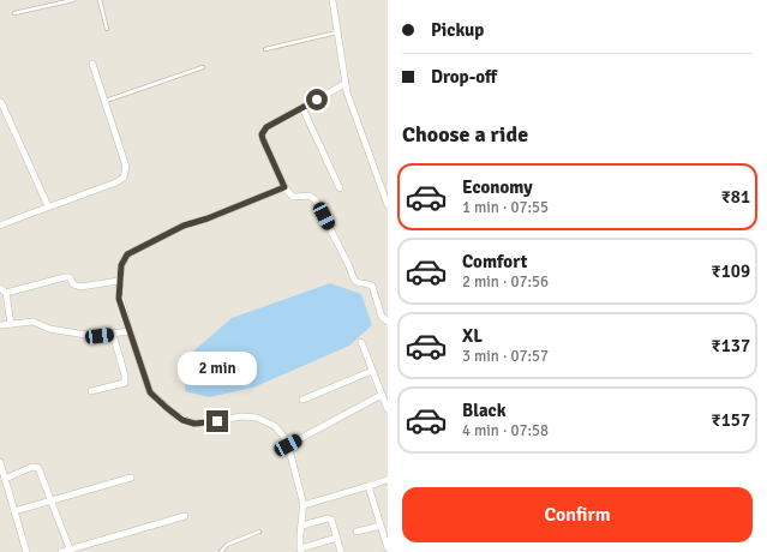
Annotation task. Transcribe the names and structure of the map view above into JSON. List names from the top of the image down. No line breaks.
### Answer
{"page":{"banner":["Pickup","Drop-off"],"heading":"Choose a ride","list":[{"name":"Economy","note":"1 min · 07:55","value":"₹81"},{"name":"Comfort","note":"2 min · 07:56","value":"₹109"},{"name":"XL","note":"3 min · 07:57","value":"₹137"},{"name":"Black","note":"4 min · 07:58","value":"₹157"}],"bubble":"2 min","buttons":"Confirm"}}
